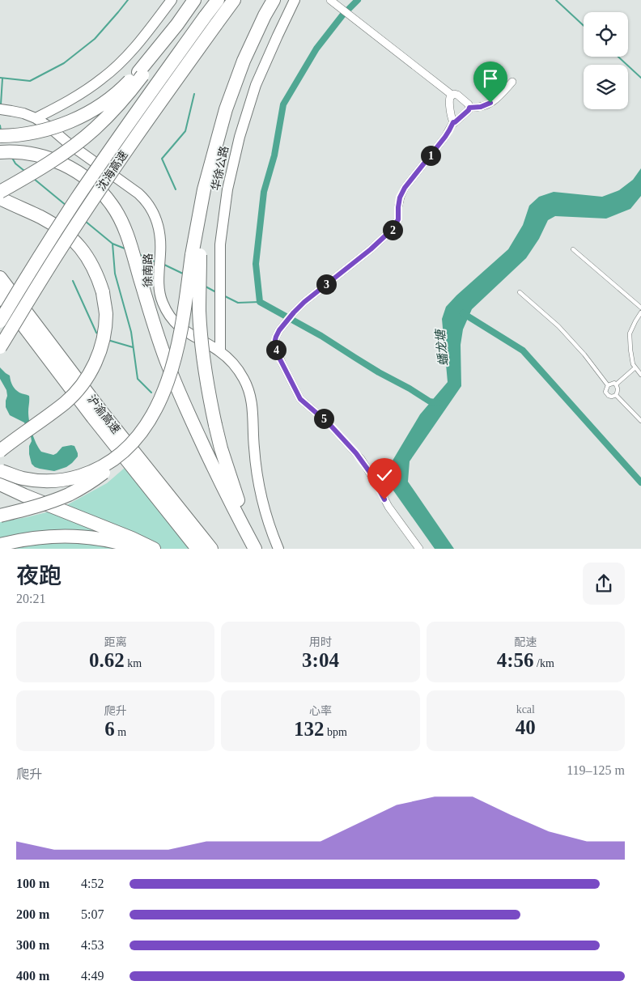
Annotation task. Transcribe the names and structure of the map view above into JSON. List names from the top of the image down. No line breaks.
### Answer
{"streets":{"highway":["沈海高速","沪渝高速"],"street":["华徐公路","徐南路"]},"crossings":[["华徐公路","徐南路"]],"water":["蟠龙塘"],"page":{"pins":["1","2","3","4","5"],"heading":["夜跑","20:21"],"stats":[["距离","0.62 km"],["用时","3:04"],["配速","4:56 /km"],["爬升","6 m"],["心率","132 bpm"],["kcal","40"]],"chart":["爬升","119–125 m"],"list":[{"name":"100 m","note":"4:52"},{"name":"200 m","note":"5:07"},{"name":"300 m","note":"4:53"},{"name":"400 m","note":"4:49"}]}}
